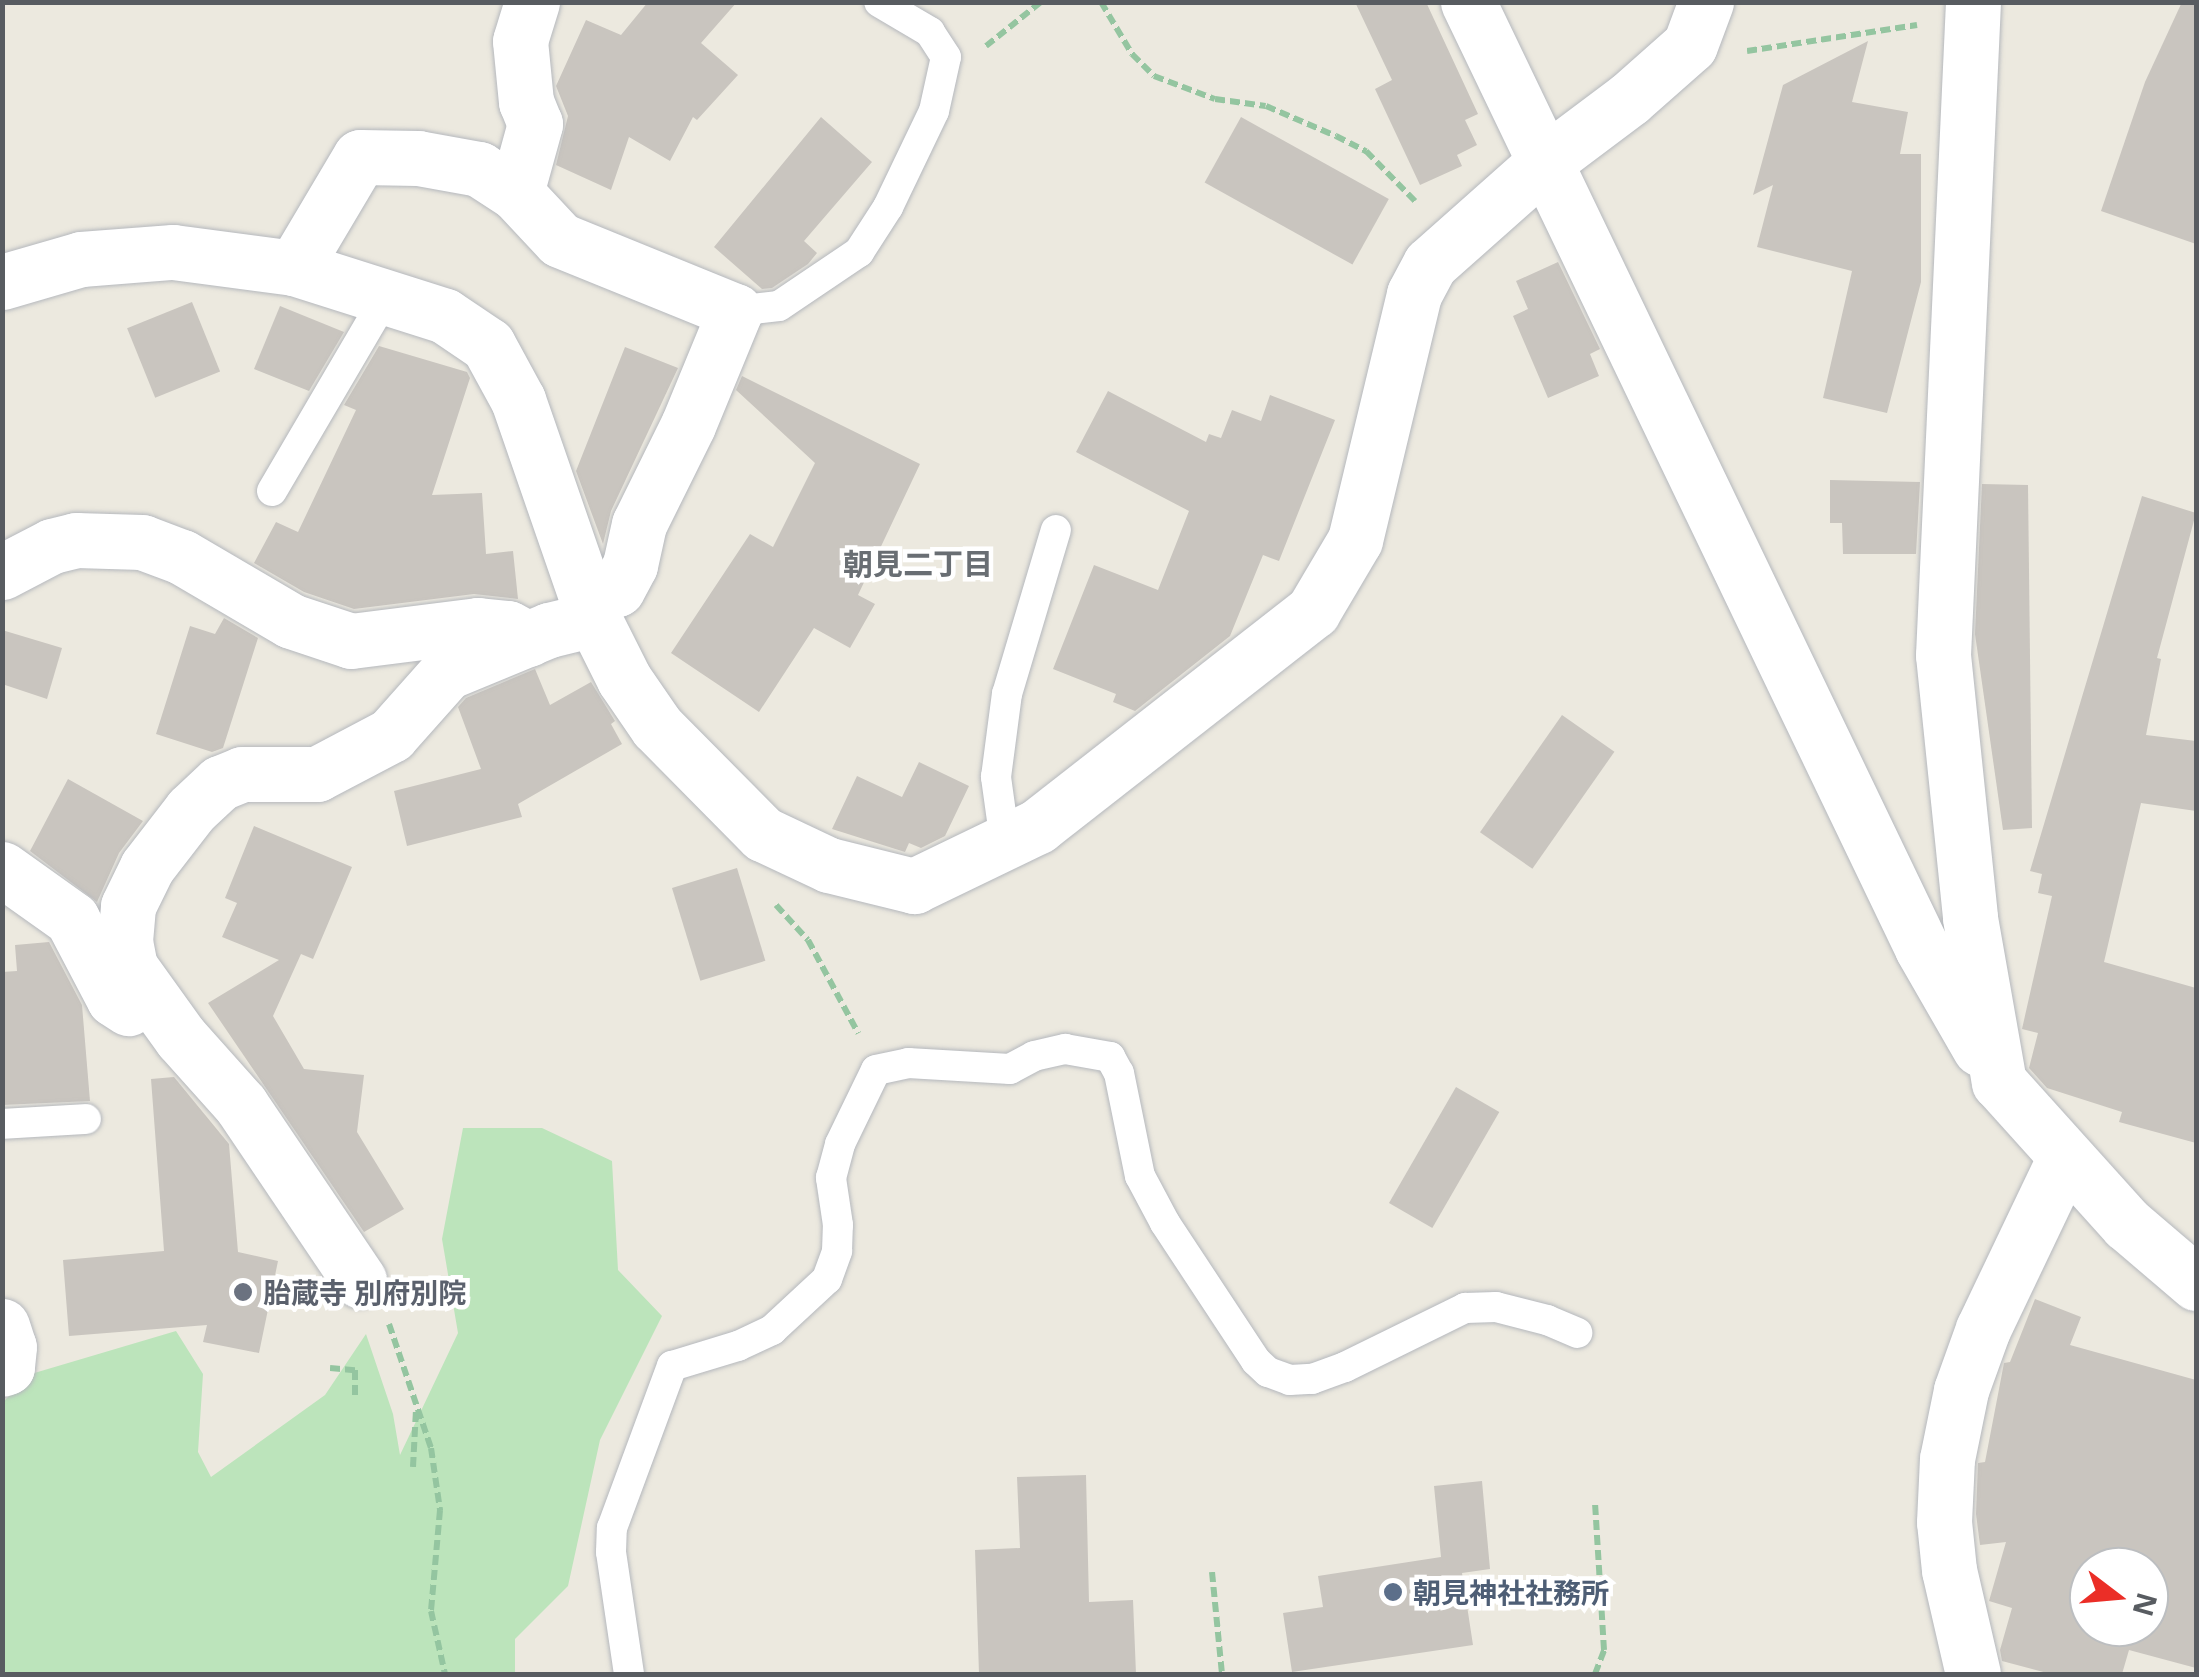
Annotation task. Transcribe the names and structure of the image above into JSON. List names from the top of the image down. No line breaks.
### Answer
{"districts":["朝見二丁目"],"places":["胎蔵寺 別府別院","朝見神社社務所"],"north":"right"}
